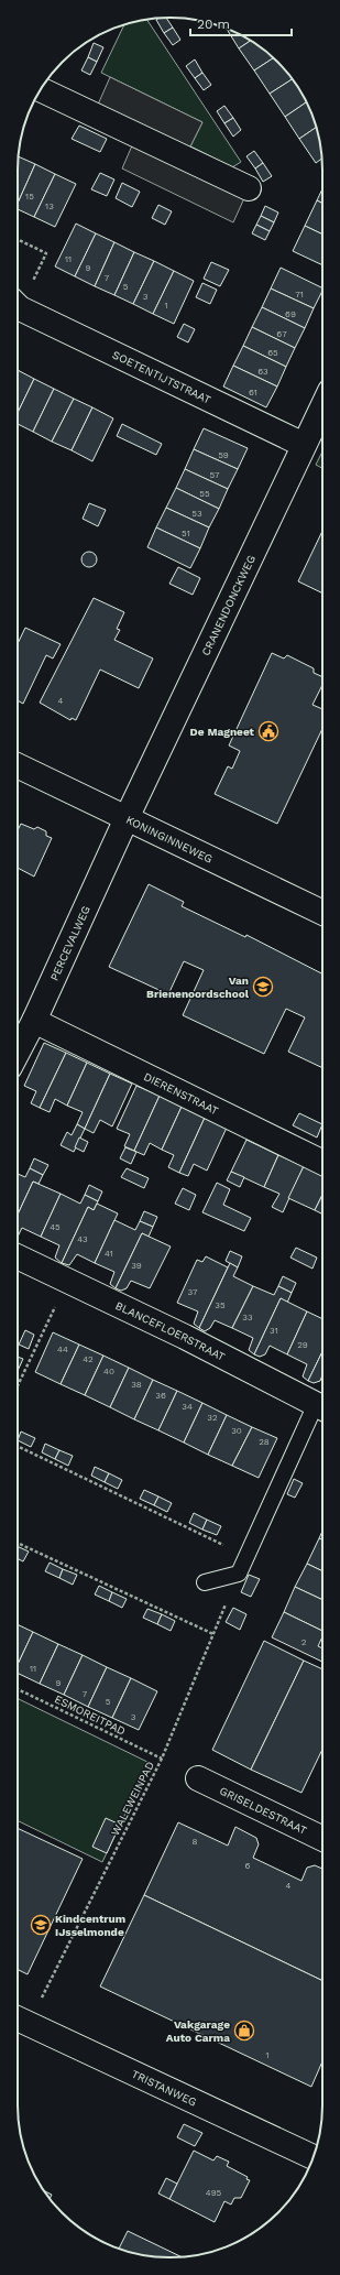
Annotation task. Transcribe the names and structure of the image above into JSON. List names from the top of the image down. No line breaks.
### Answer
{"streets":{"street":["SOETENTIJTSTRAAT","CRANENDONCKWEG","KONINGINNEWEG","PERCEVALWEG","DIERENSTRAAT","BLANCEFLOERSTRAAT","GRISELDESTRAAT","TRISTANWEG"],"path":["ESMOREITPAD","WALEWEINPAD"]},"crossings":[["SOETENTIJTSTRAAT","CRANENDONCKWEG"],["CRANENDONCKWEG","KONINGINNEWEG"],["CRANENDONCKWEG","PERCEVALWEG"],["KONINGINNEWEG","PERCEVALWEG"],["PERCEVALWEG","DIERENSTRAAT"],["ESMOREITPAD","WALEWEINPAD"],["WALEWEINPAD","TRISTANWEG"]],"places":{"public building":["De Magneet"],"school or university":["Van Brienenoordschool","Kindcentrum IJsselmonde"],"shop":["Vakgarage Auto Carma"]},"house_numbers":["15","13","11","9","7","5","71","3","1","69","67","65","63","61","59","57","55","53","51","4","45","43","41","39","37","35","33","31","29","44","42","40","38","36","34","32","30","28","2","11","9","7","5","3","8","6","4","1","495"],"scale_bar":"20 m"}
